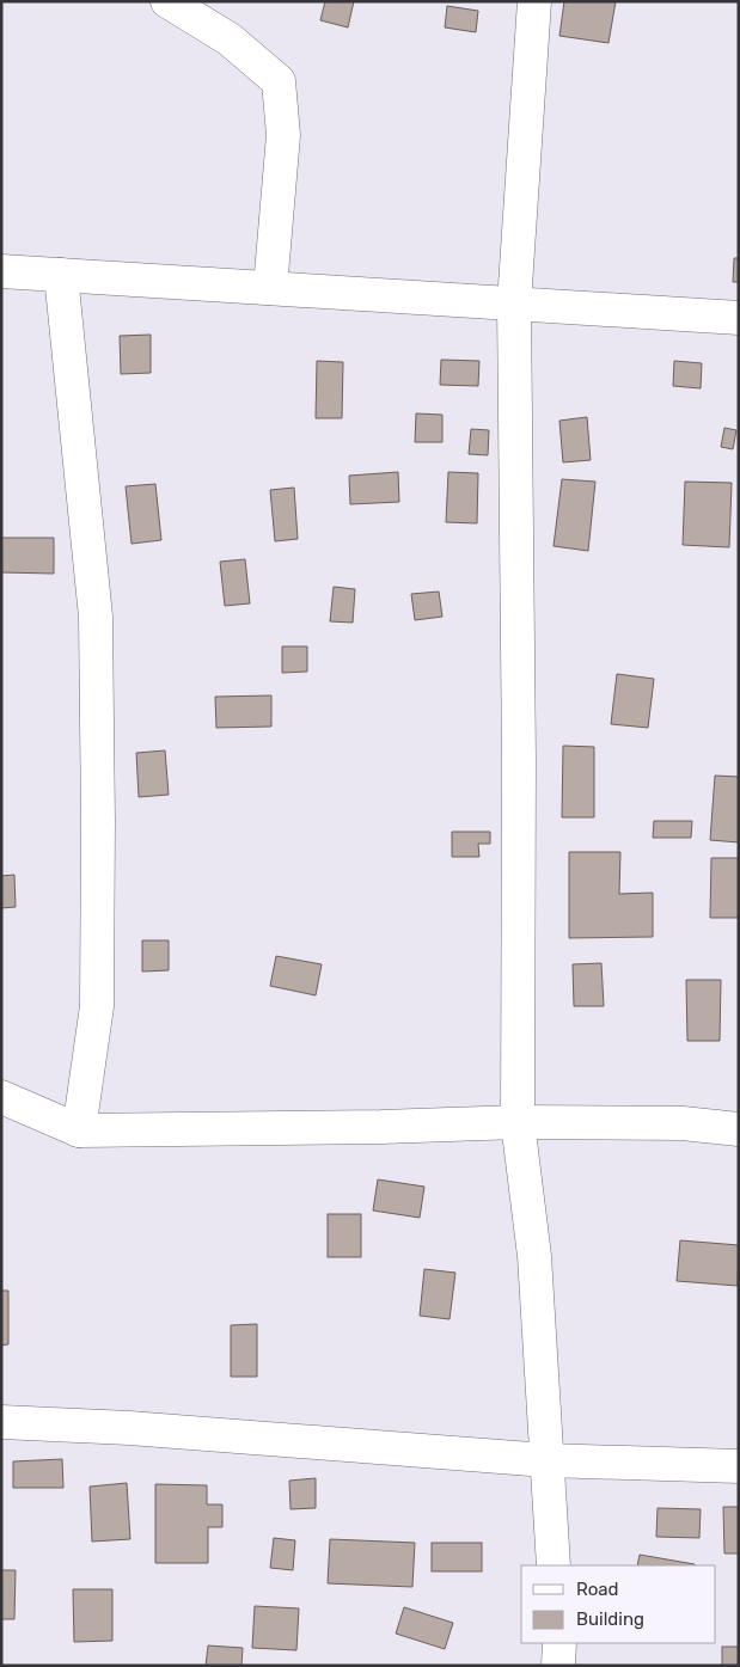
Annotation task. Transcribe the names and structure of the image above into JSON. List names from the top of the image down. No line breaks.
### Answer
{"legend":["Road","Building"]}
